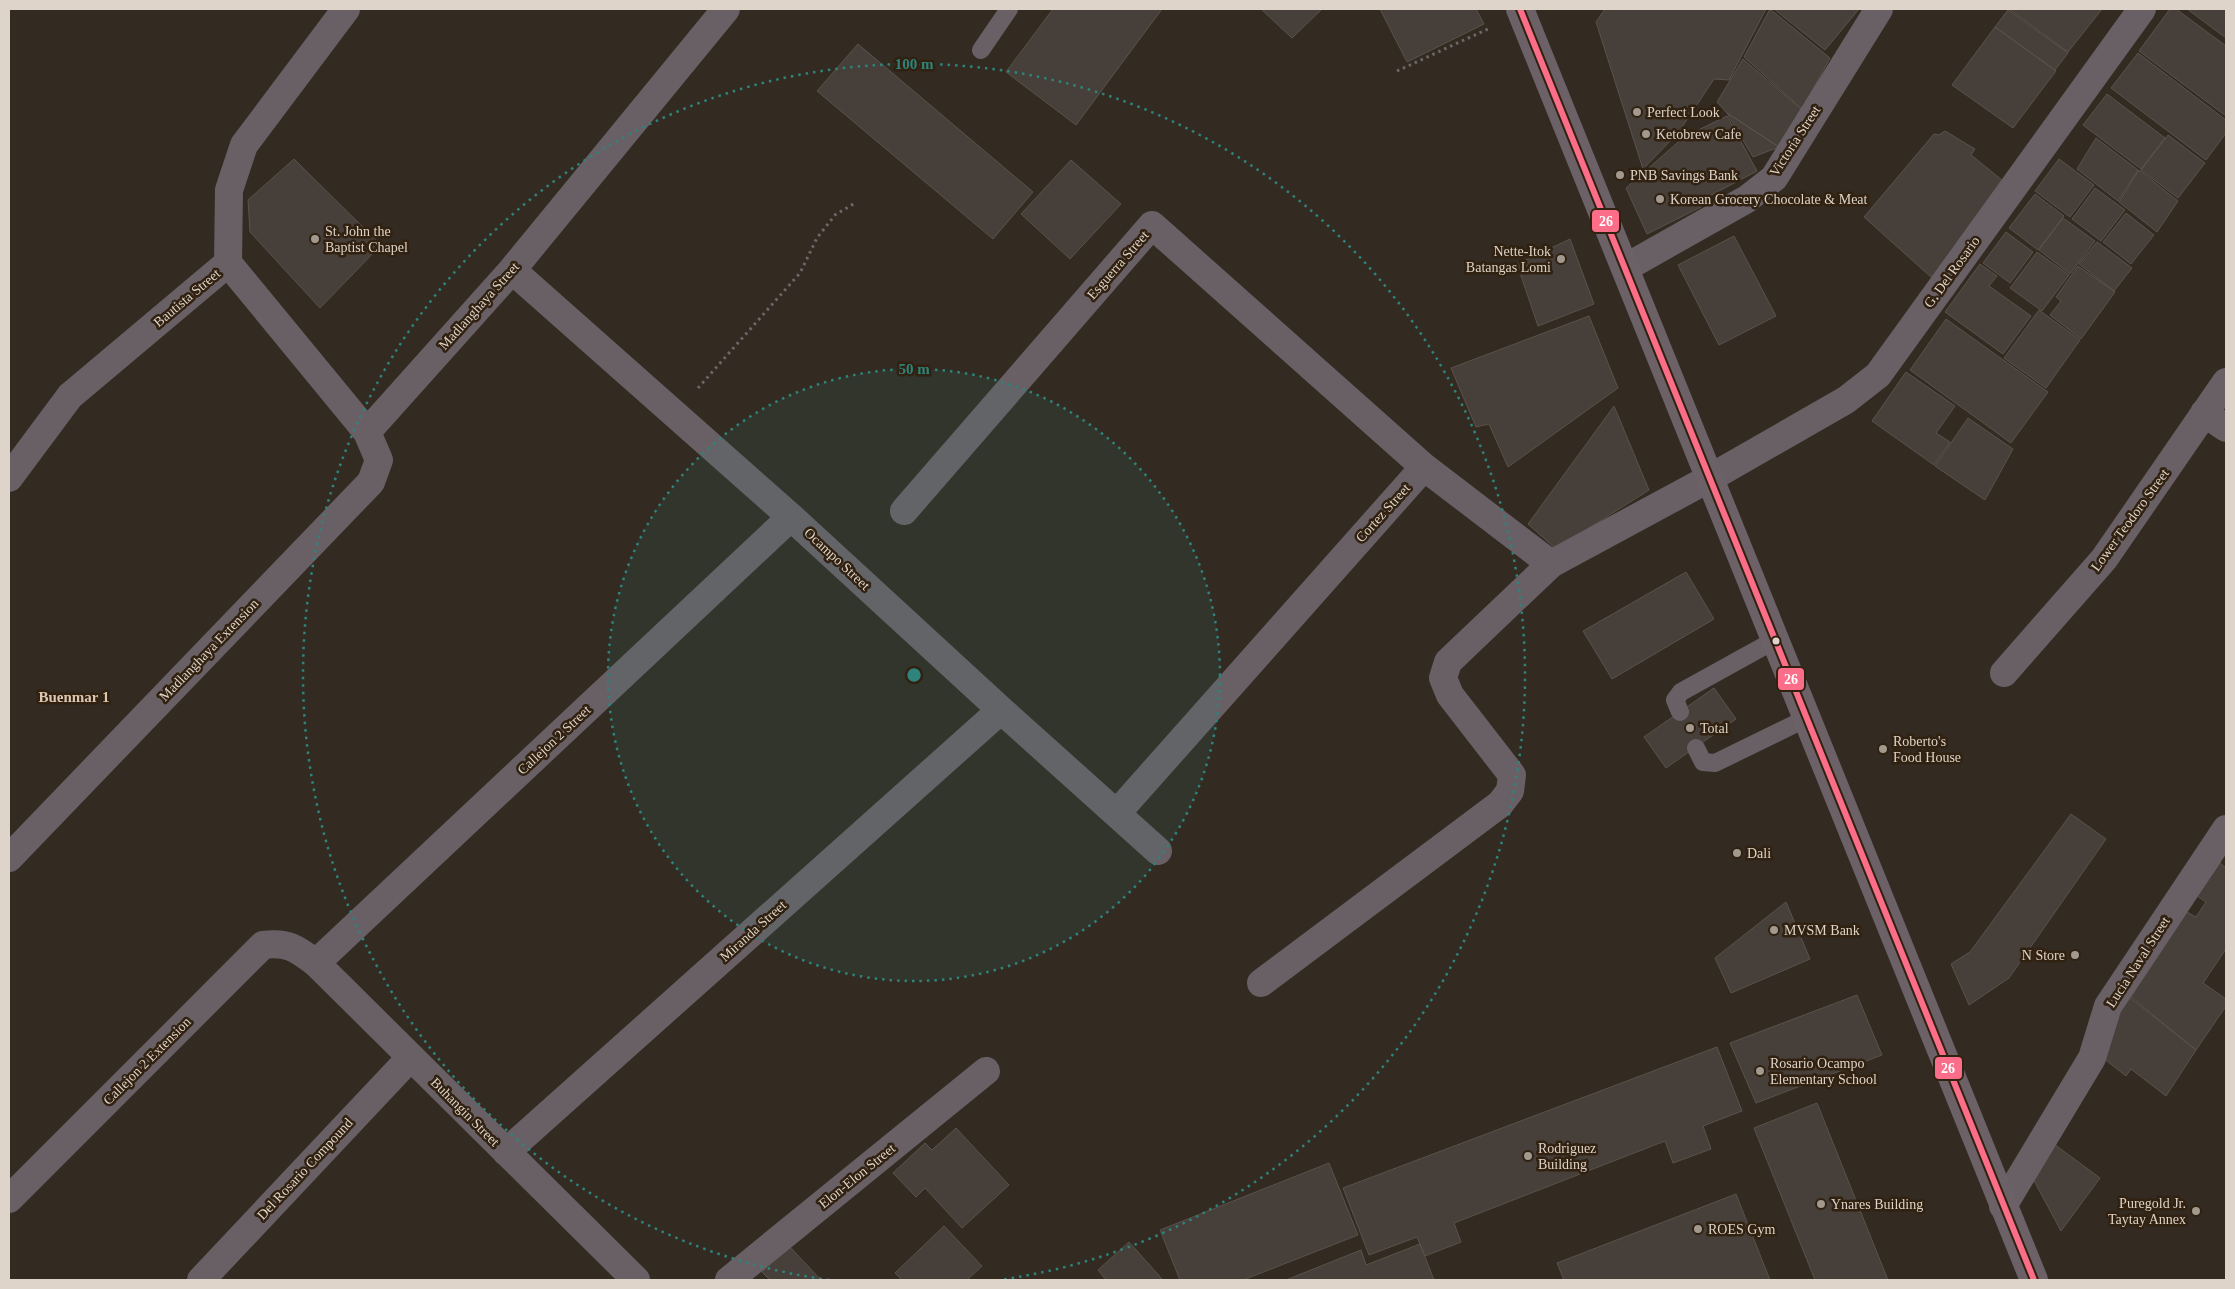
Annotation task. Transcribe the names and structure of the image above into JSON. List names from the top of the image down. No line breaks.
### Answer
{"streets":{"street":["Victoria Street","Esguerra Street","G. Del Rosario","Bautista Street","Madlanghaya Street","Cortez Street","Lower Teodoro Street","Ocampo Street","Madlanghaya Extension","Callejon 2 Street","Miranda Street","Lucia Naval Street","Callejon 2 Extension","Buhangin Street","Del Rosario Compound","Elon-Elon Street"]},"crossings":[["Esguerra Street","Cortez Street"],["Madlanghaya Street","Ocampo Street"],["Madlanghaya Street","Madlanghaya Extension"],["Cortez Street","Ocampo Street"],["Ocampo Street","Callejon 2 Street"],["Ocampo Street","Miranda Street"],["Callejon 2 Street","Buhangin Street"],["Miranda Street","Buhangin Street"],["Callejon 2 Extension","Buhangin Street"],["Buhangin Street","Del Rosario Compound"]],"districts":["Buenmar 1"],"places":["Perfect Look","Ketobrew Cafe","PNB Savings Bank","Korean Grocery Chocolate & Meat","St. John the Baptist Chapel","Nette-Itok Batangas Lomi","Total","Roberto's Food House","Dali","MVSM Bank","N Store","Rosario Ocampo Elementary School","Rodriguez Building","Ynares Building","Puregold Jr. Taytay Annex","ROES Gym"],"lines":["transit line 26"],"rings":["100 m","50 m"]}
